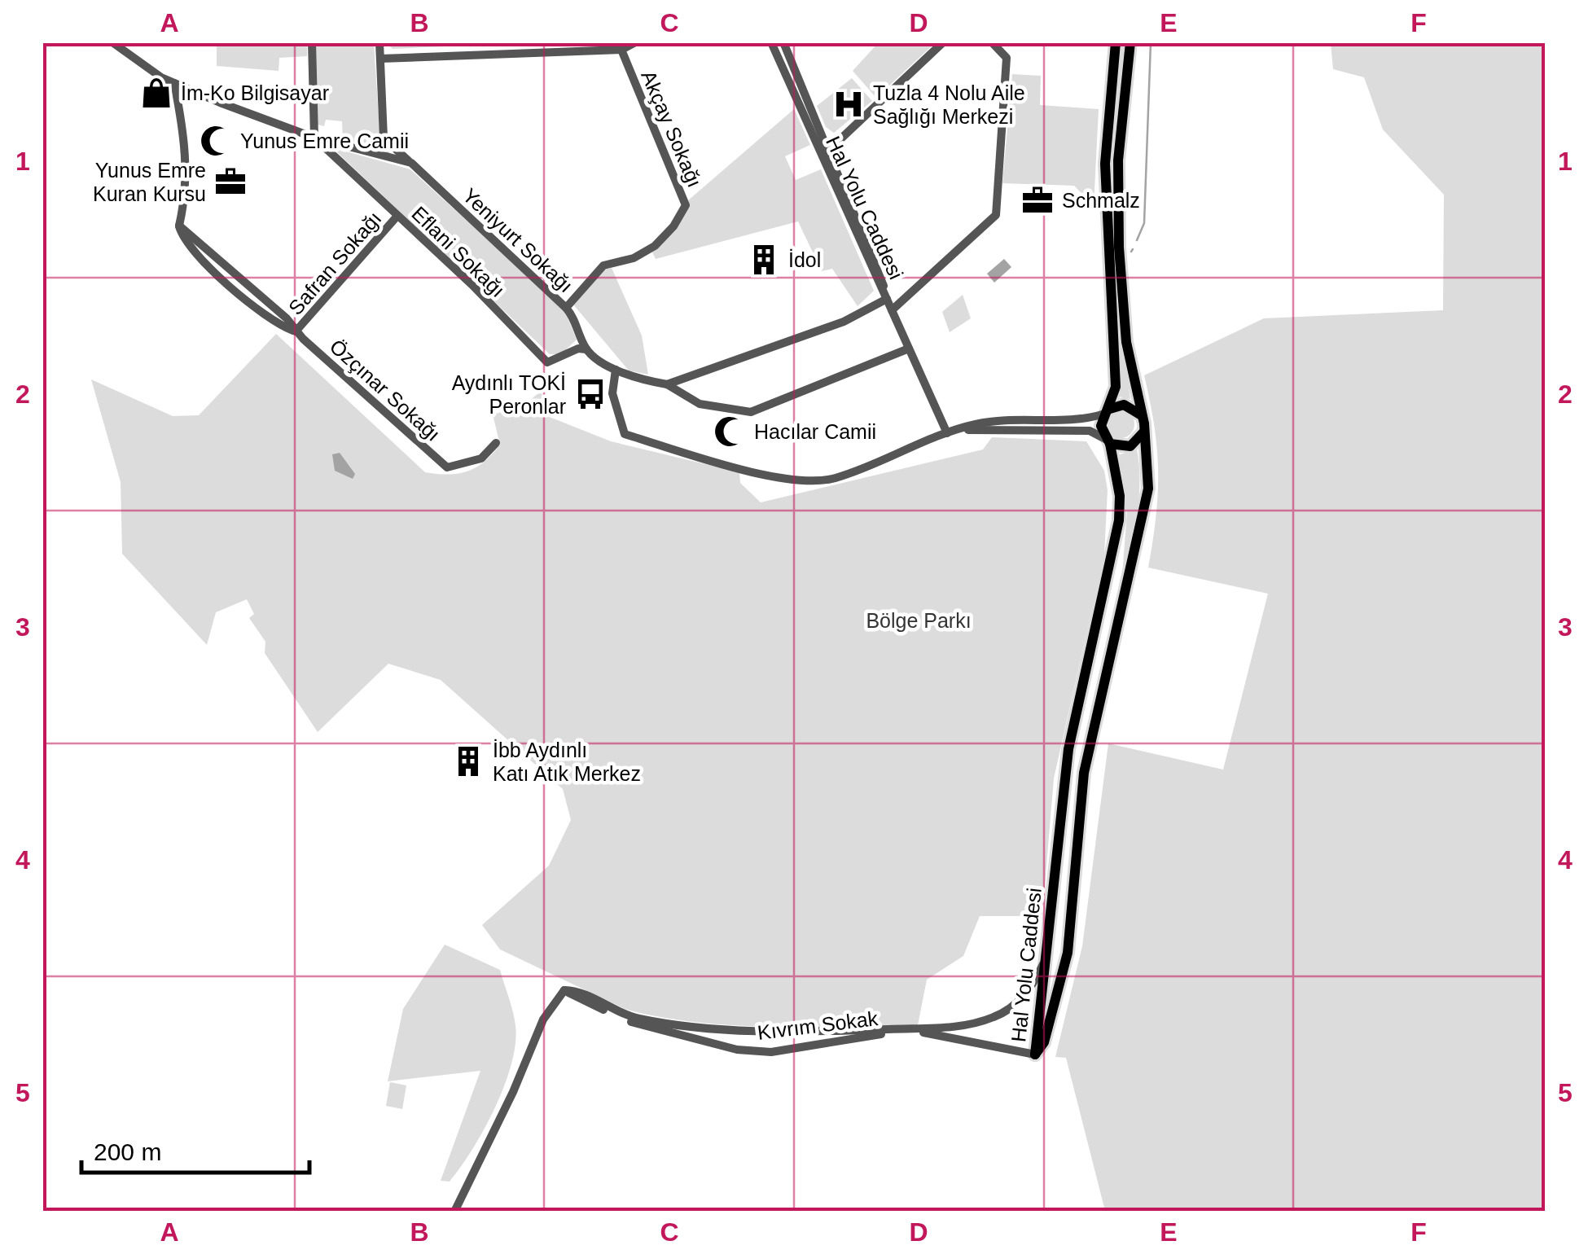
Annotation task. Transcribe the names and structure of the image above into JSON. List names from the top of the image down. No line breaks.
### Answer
{"streets":{"main road":["Hal Yolu Caddesi"],"street":["Akçay Sokağı","Yeniyurt Sokağı","Eflani Sokağı","Safran Sokağı","Özçınar Sokağı","Kıvrım Sokak"]},"crossings":[["Akçay Sokağı","Yeniyurt Sokağı"],["Hal Yolu Caddesi","Kıvrım Sokak"],["Yeniyurt Sokağı","Eflani Sokağı"],["Yeniyurt Sokağı","Özçınar Sokağı"],["Eflani Sokağı","Safran Sokağı"],["Safran Sokağı","Özçınar Sokağı"]],"parks":["Bölge Parkı"],"places":{"shop":["İm-Ko Bilgisayar"],"hospital":["Tuzla 4 Nolu Aile Sağlığı Merkezi"],"mosque":["Yunus Emre Camii","Hacılar Camii"],"office":["Yunus Emre Kuran Kursu","Schmalz"],"building":["İdol","İbb Aydınlı Katı Atık Merkez"],"bus stop":["Aydınlı TOKİ Peronlar"]},"scale_bar":"200 m","grid":{"columns":["A","B","C","D","E","F"],"rows":["1","2","3","4","5"]}}
